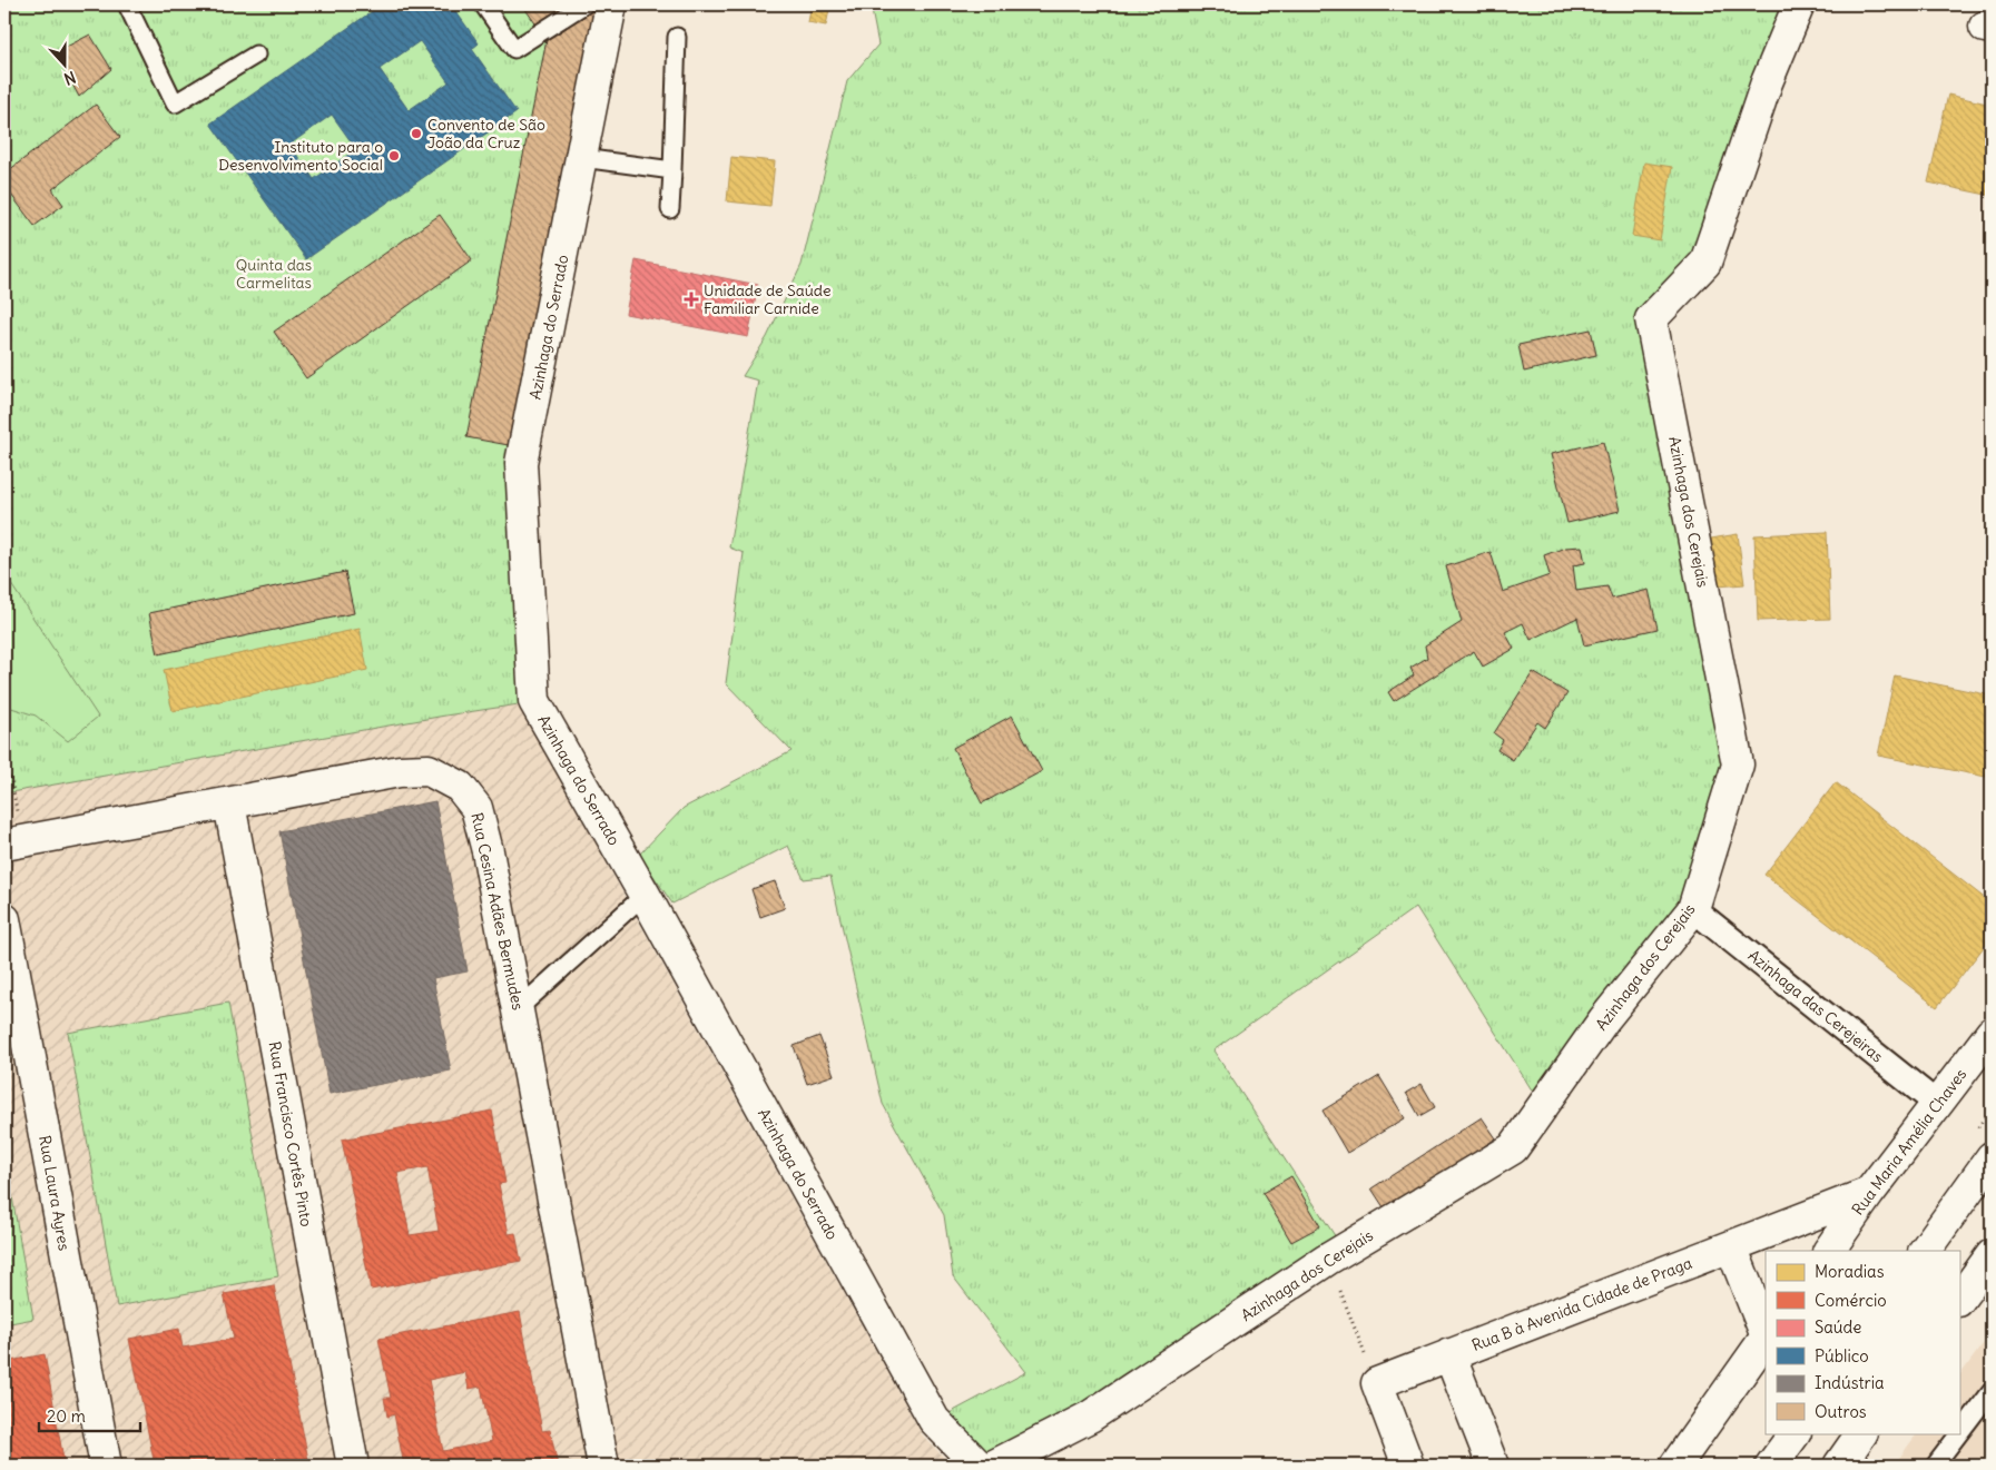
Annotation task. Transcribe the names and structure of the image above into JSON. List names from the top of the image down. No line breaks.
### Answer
{"streets":{"street":["Azinhaga do Serrado","Azinhaga dos Cerejais","Rua Cesina Adães Bermudes","Azinhaga das Cerejeiras","Rua Francisco Cortês Pinto","Rua Maria Amélia Chaves","Rua Laura Ayres","Rua B à Avenida Cidade de Praga"]},"crossings":[["Azinhaga dos Cerejais","Azinhaga das Cerejeiras"],["Rua Cesina Adães Bermudes","Rua Francisco Cortês Pinto"],["Azinhaga das Cerejeiras","Rua Maria Amélia Chaves"],["Rua Maria Amélia Chaves","Rua B à Avenida Cidade de Praga"]],"parks":["Quinta das Carmelitas"],"places":{"other":["Convento de São João da Cruz","Instituto para o Desenvolvimento Social"],"health":["Unidade de Saúde Familiar Carnide"]},"legend":["Moradias","Comércio","Saúde","Público","Indústria","Outros"],"scale_bar":"20 m","north":"bottom"}
